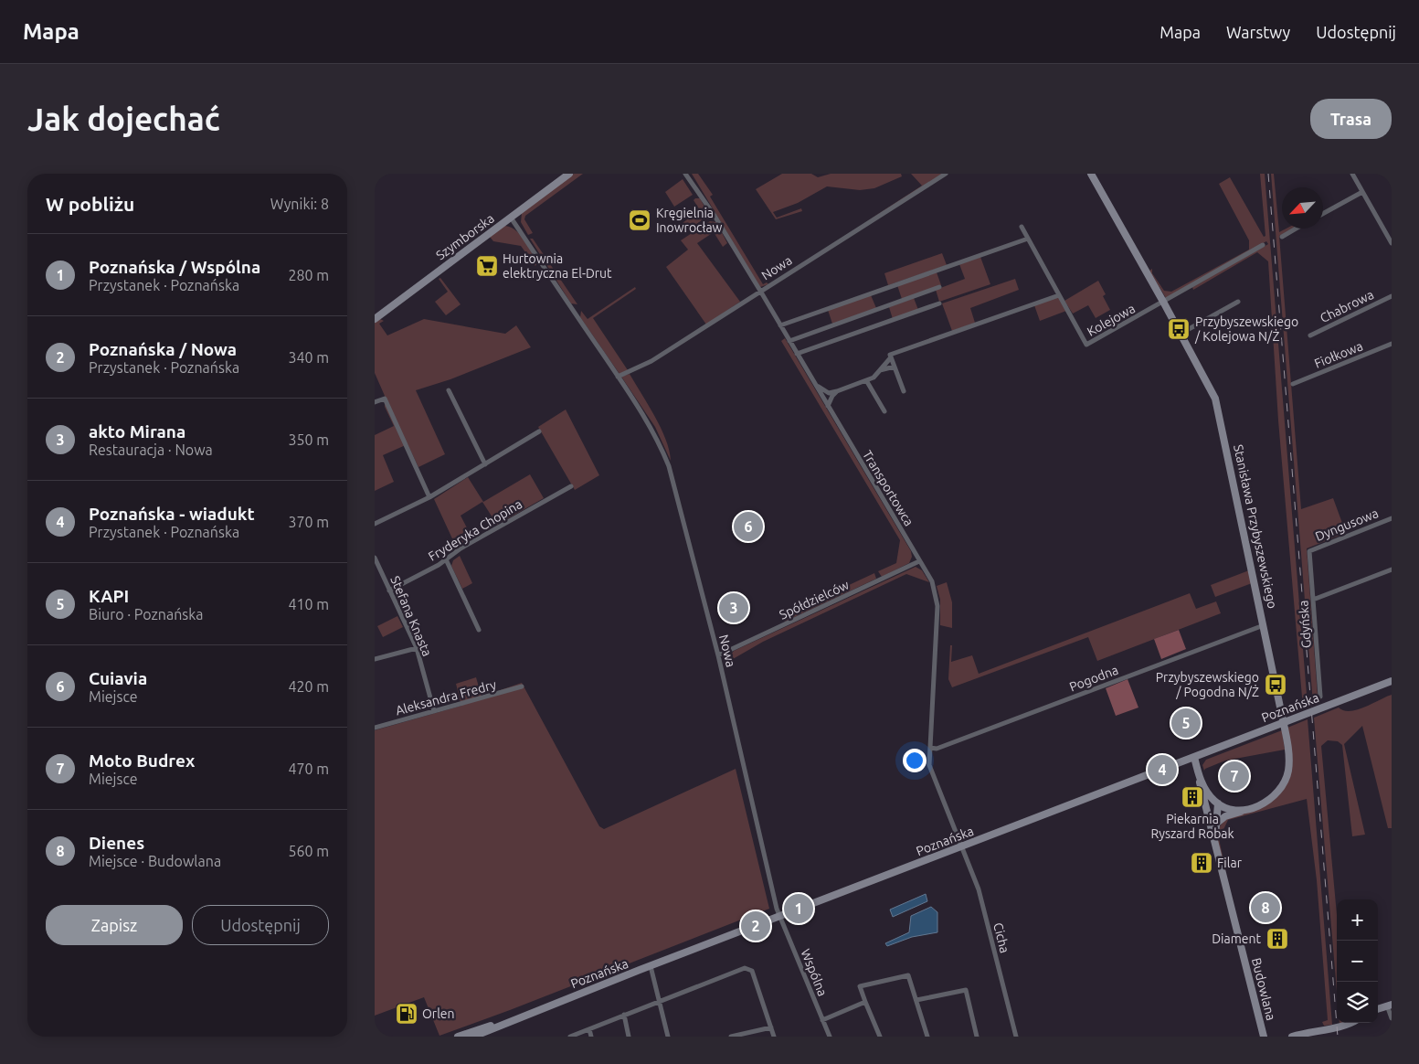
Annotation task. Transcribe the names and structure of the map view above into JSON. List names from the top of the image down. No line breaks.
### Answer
{"streets":{"street":["Szymborska","Nowa","Chabrowa","Kolejowa","Fiołkowa","Transportowca","Dyngusowa","Stanisława Przybyszewskiego","Fryderyka Chopina","Spółdzielców","Stefana Knasta","Gdyńska","Pogodna","Aleksandra Fredry","Poznańska","Cicha","Wspólna","Budowlana"]},"crossings":[["Szymborska","Nowa"],["Nowa","Transportowca"],["Nowa","Spółdzielców"],["Nowa","Poznańska"],["Nowa","Wspólna"],["Kolejowa","Stanisława Przybyszewskiego"],["Transportowca","Spółdzielców"],["Transportowca","Pogodna"],["Transportowca","Poznańska"],["Transportowca","Cicha"],["Dyngusowa","Gdyńska"],["Stanisława Przybyszewskiego","Pogodna"],["Stanisława Przybyszewskiego","Budowlana"],["Fryderyka Chopina","Stefana Knasta"],["Stefana Knasta","Aleksandra Fredry"],["Poznańska","Cicha"],["Poznańska","Wspólna"]],"places":{"sports":["Kręgielnia Inowrocław"],"supermarket":["Hurtownia elektryczna El-Drut"],"bus stop":["Przybyszewskiego / Kolejowa N/Ż","Przybyszewskiego / Pogodna N/Ż"],"building":["Piekarnia Ryszard Robak","Filar","Diament"],"fuel station":["Orlen"]},"north":"bottom left","page":{"header":"Mapa","nav":["Mapa","Warstwy","Udostępnij"],"buttons":["Trasa",["Zapisz","Udostępnij"]],"title":"Jak dojechać","heading":["W pobliżu","Wyniki: 8"],"list":[{"mark":"1","name":"Poznańska / Wspólna","note":"Przystanek · Poznańska","value":"280 m"},{"mark":"2","name":"Poznańska / Nowa","note":"Przystanek · Poznańska","value":"340 m"},{"mark":"3","name":"akto Mirana","note":"Restauracja · Nowa","value":"350 m"},{"mark":"4","name":"Poznańska - wiadukt","note":"Przystanek · Poznańska","value":"370 m"},{"mark":"5","name":"KAPI","note":"Biuro · Poznańska","value":"410 m"},{"mark":"6","name":"Cuiavia","note":"Miejsce","value":"420 m"},{"mark":"7","name":"Moto Budrex","note":"Miejsce","value":"470 m"},{"mark":"8","name":"Dienes","note":"Miejsce · Budowlana","value":"560 m"}],"pins":["6","3","5","4","7","8","1","2"],"map_buttons":["+","−"]}}
